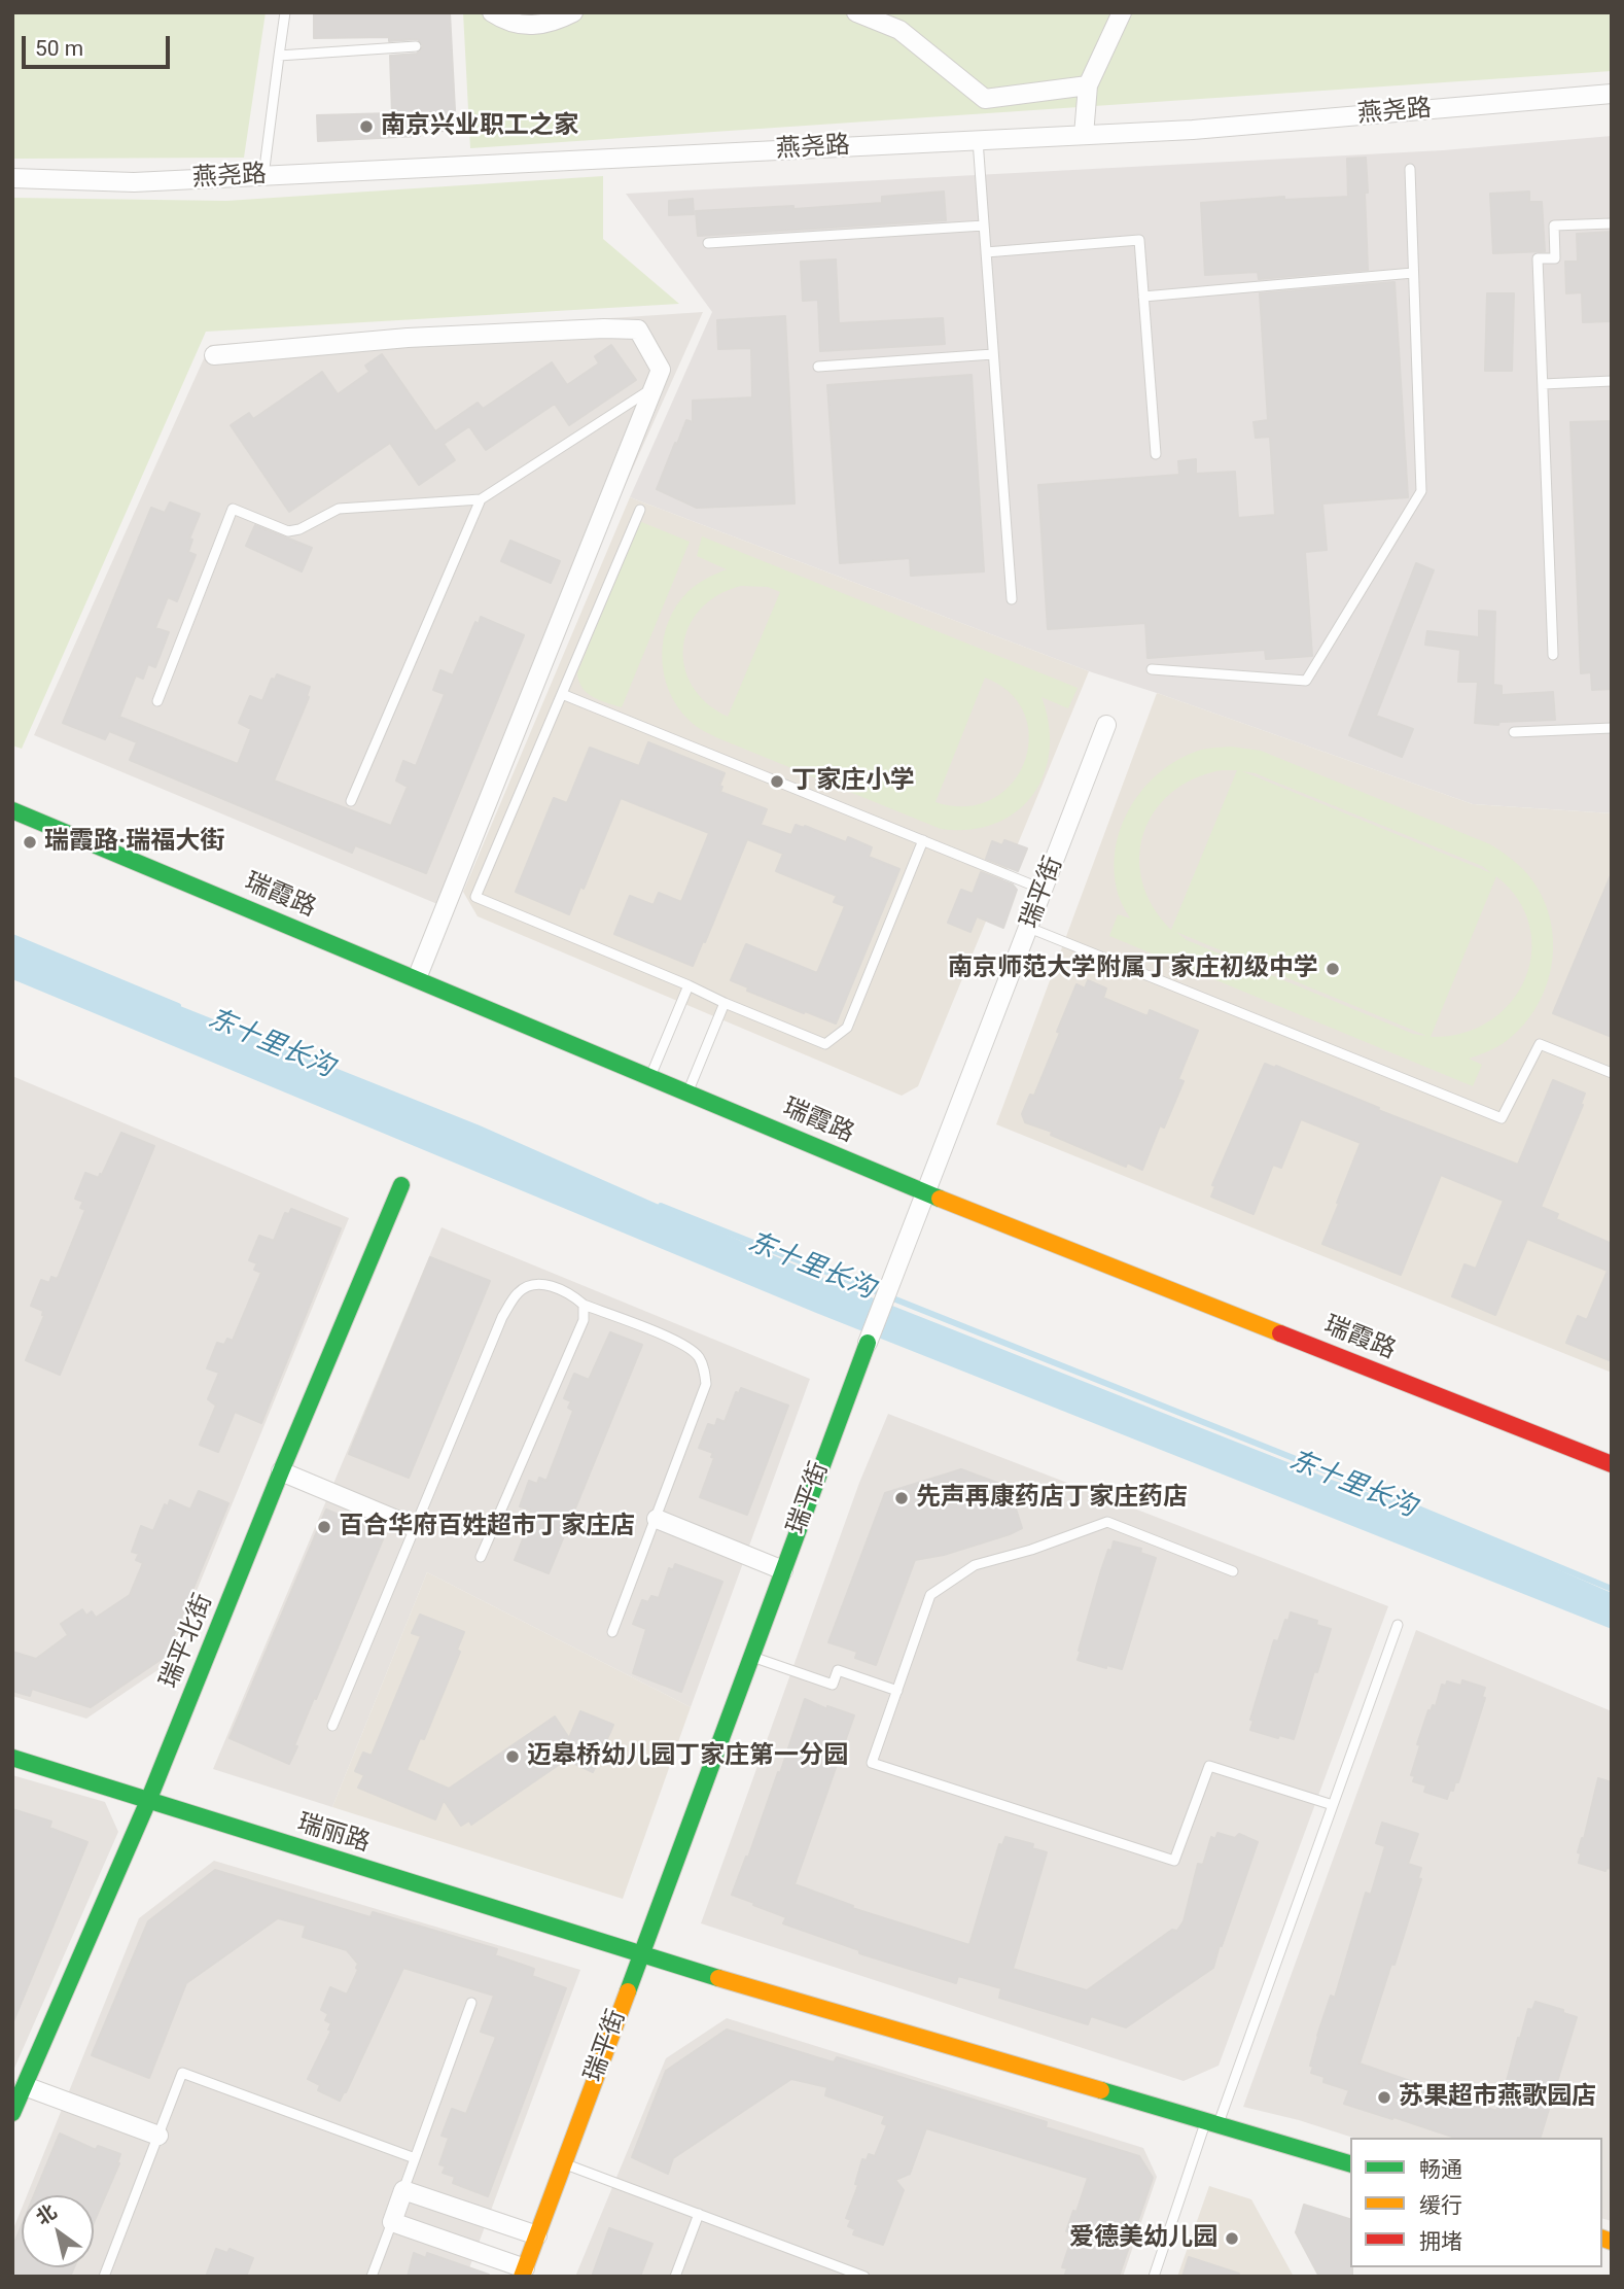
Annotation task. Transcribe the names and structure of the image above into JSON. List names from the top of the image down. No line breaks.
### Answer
{"streets":{"street":["燕尧路","瑞平街","瑞霞路","瑞平北街","瑞丽路"]},"crossings":[["瑞平街","瑞霞路"],["瑞平街","瑞丽路"],["瑞平北街","瑞丽路"]],"water":["东十里长沟"],"places":["南京兴业职工之家","丁家庄小学","瑞霞路·瑞福大街","南京师范大学附属丁家庄初级中学","先声再康药店丁家庄药店","百合华府百姓超市丁家庄店","迈皋桥幼儿园丁家庄第一分园","苏果超市燕歌园店","爱德美幼儿园"],"legend":["畅通","缓行","拥堵"],"scale_bar":"50 m","north":"top left"}
